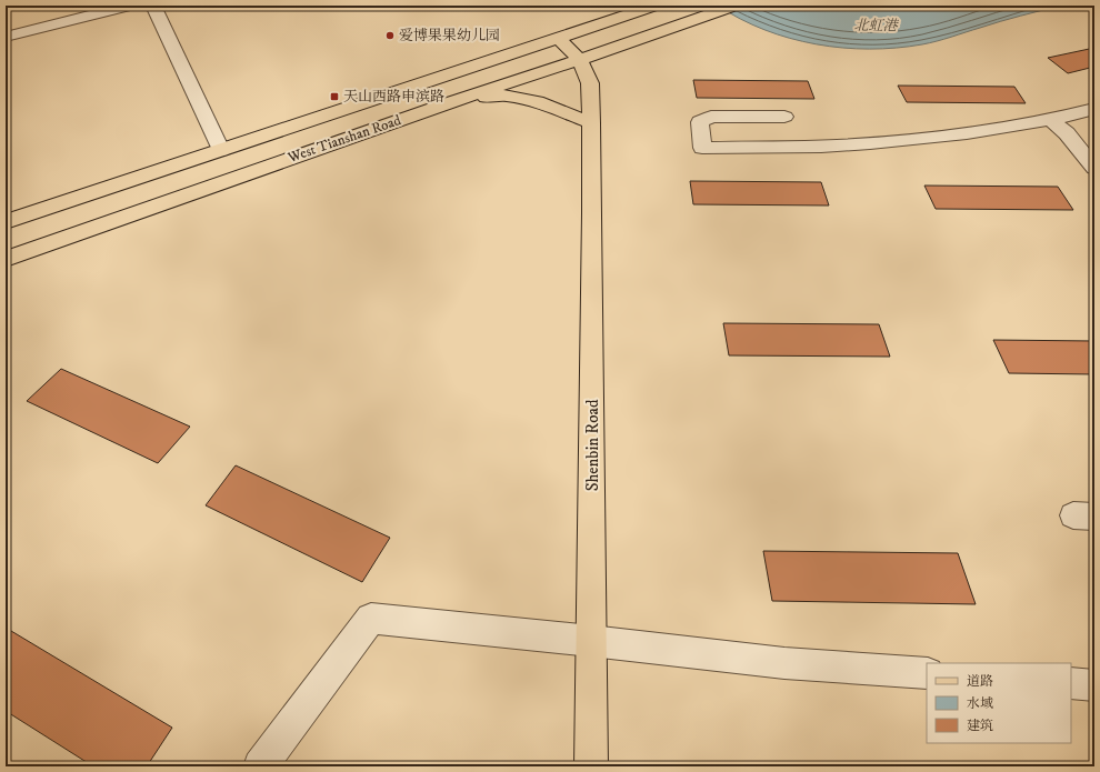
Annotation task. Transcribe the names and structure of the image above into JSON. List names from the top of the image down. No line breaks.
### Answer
{"streets":{"main road":["West Tianshan Road","Shenbin Road"]},"crossings":[["West Tianshan Road","Shenbin Road"]],"water":["北虹港"],"places":{"other":["爱博果果幼儿园"],"transit":["天山西路申滨路"]},"legend":["道路","水域","建筑"]}
